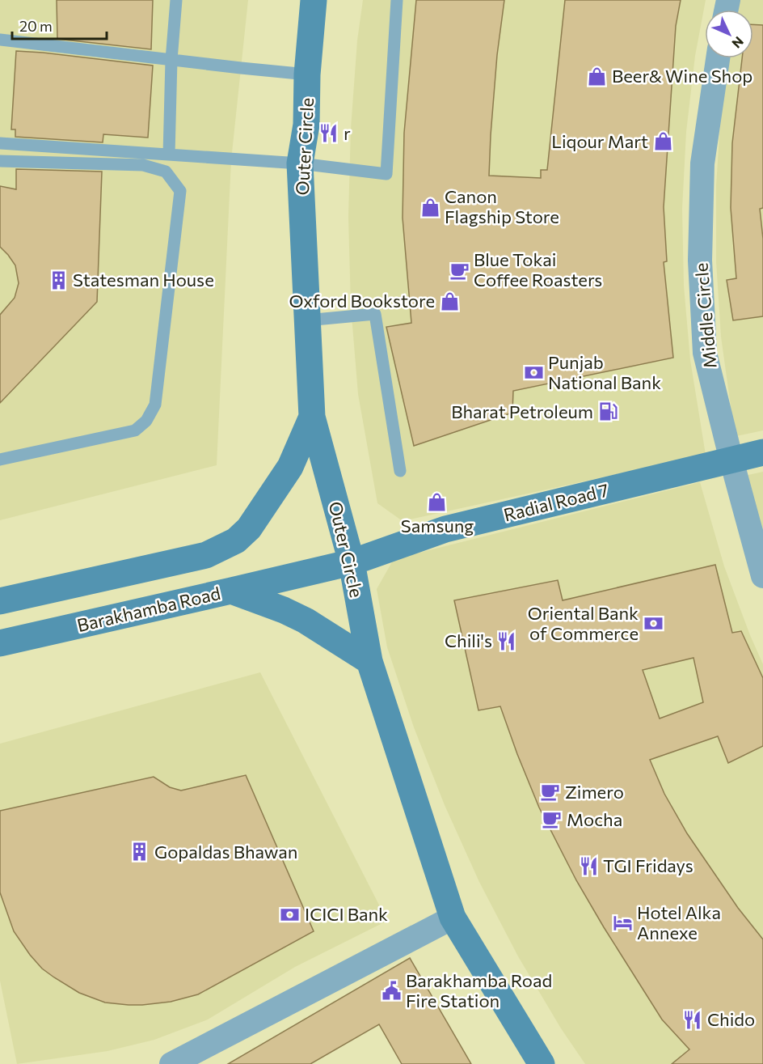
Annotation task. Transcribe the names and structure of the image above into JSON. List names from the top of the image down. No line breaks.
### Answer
{"streets":{"main road":["Outer Circle","Radial Road 7","Barakhamba Road"],"street":["Middle Circle"]},"crossings":[["Outer Circle","Radial Road 7"],["Outer Circle","Barakhamba Road"],["Middle Circle","Radial Road 7"],["Radial Road 7","Barakhamba Road"]],"places":{"shop":["Beer& Wine Shop","Liqour Mart","Canon Flagship Store","Oxford Bookstore","Samsung"],"restaurant":["r","Chili's","TGI Fridays","Chido"],"cafe":["Blue Tokai Coffee Roasters","Zimero","Mocha"],"building":["Statesman House","Gopaldas Bhawan"],"bank":["Punjab National Bank","Oriental Bank of Commerce","ICICI Bank"],"fuel station":["Bharat Petroleum"],"hotel":["Hotel Alka Annexe"],"public building":["Barakhamba Road Fire Station"]},"scale_bar":"20 m","north":"bottom right"}
